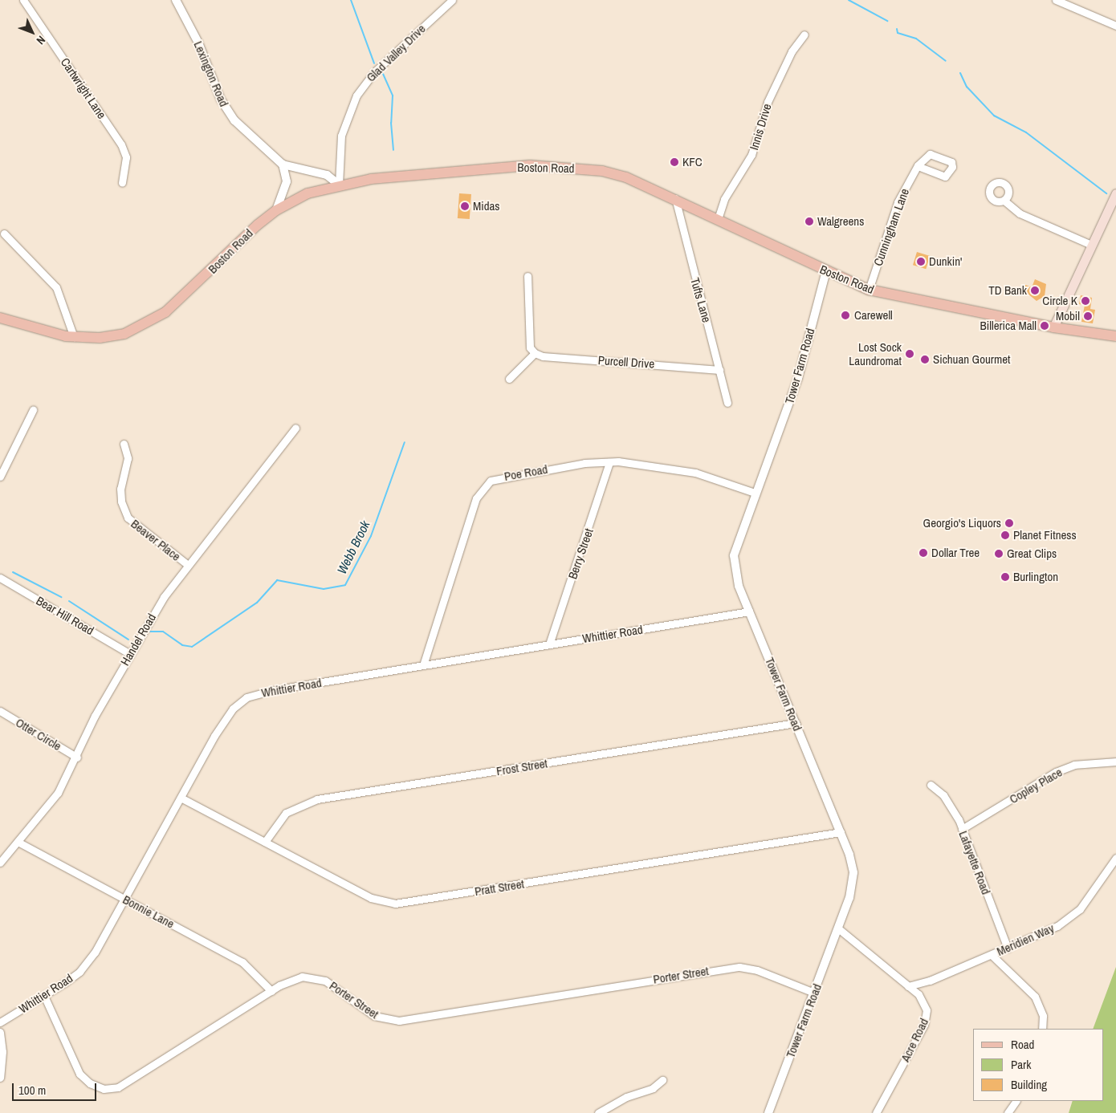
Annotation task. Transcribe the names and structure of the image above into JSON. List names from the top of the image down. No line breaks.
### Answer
{"streets":{"main road":["Boston Road"],"street":["Glad Valley Drive","Lexington Road","Cartwright Lane","Innis Drive","Cunningham Lane","Tufts Lane","Purcell Drive","Tower Farm Road","Poe Road","Beaver Place","Berry Street","Bear Hill Road","Whittier Road","Handel Road","Otter Circle","Frost Street","Copley Place","Lafayette Road","Pratt Street","Bonnie Lane","Meridien Way","Porter Street","Acre Road"]},"crossings":[["Glad Valley Drive","Lexington Road"],["Glad Valley Drive","Boston Road"],["Lexington Road","Boston Road"],["Innis Drive","Boston Road"],["Boston Road","Cunningham Lane"],["Boston Road","Tufts Lane"],["Boston Road","Tower Farm Road"],["Tufts Lane","Purcell Drive"],["Tower Farm Road","Poe Road"],["Tower Farm Road","Whittier Road"],["Tower Farm Road","Frost Street"],["Tower Farm Road","Pratt Street"],["Tower Farm Road","Porter Street"],["Tower Farm Road","Acre Road"],["Poe Road","Berry Street"],["Poe Road","Whittier Road"],["Beaver Place","Handel Road"],["Berry Street","Whittier Road"],["Bear Hill Road","Handel Road"],["Whittier Road","Pratt Street"],["Whittier Road","Bonnie Lane"],["Whittier Road","Porter Street"],["Handel Road","Otter Circle"],["Handel Road","Bonnie Lane"],["Frost Street","Pratt Street"],["Copley Place","Lafayette Road"],["Lafayette Road","Meridien Way"],["Bonnie Lane","Porter Street"],["Meridien Way","Acre Road"]],"water":["Webb Brook"],"places":["KFC","Midas","Walgreens","Dunkin'","TD Bank","Circle K","Carewell","Mobil","Billerica Mall","Lost Sock Laundromat","Sichuan Gourmet","Georgio's Liquors","Planet Fitness","Dollar Tree","Great Clips","Burlington"],"legend":["Road","Park","Building"],"scale_bar":"100 m","north":"bottom right"}
